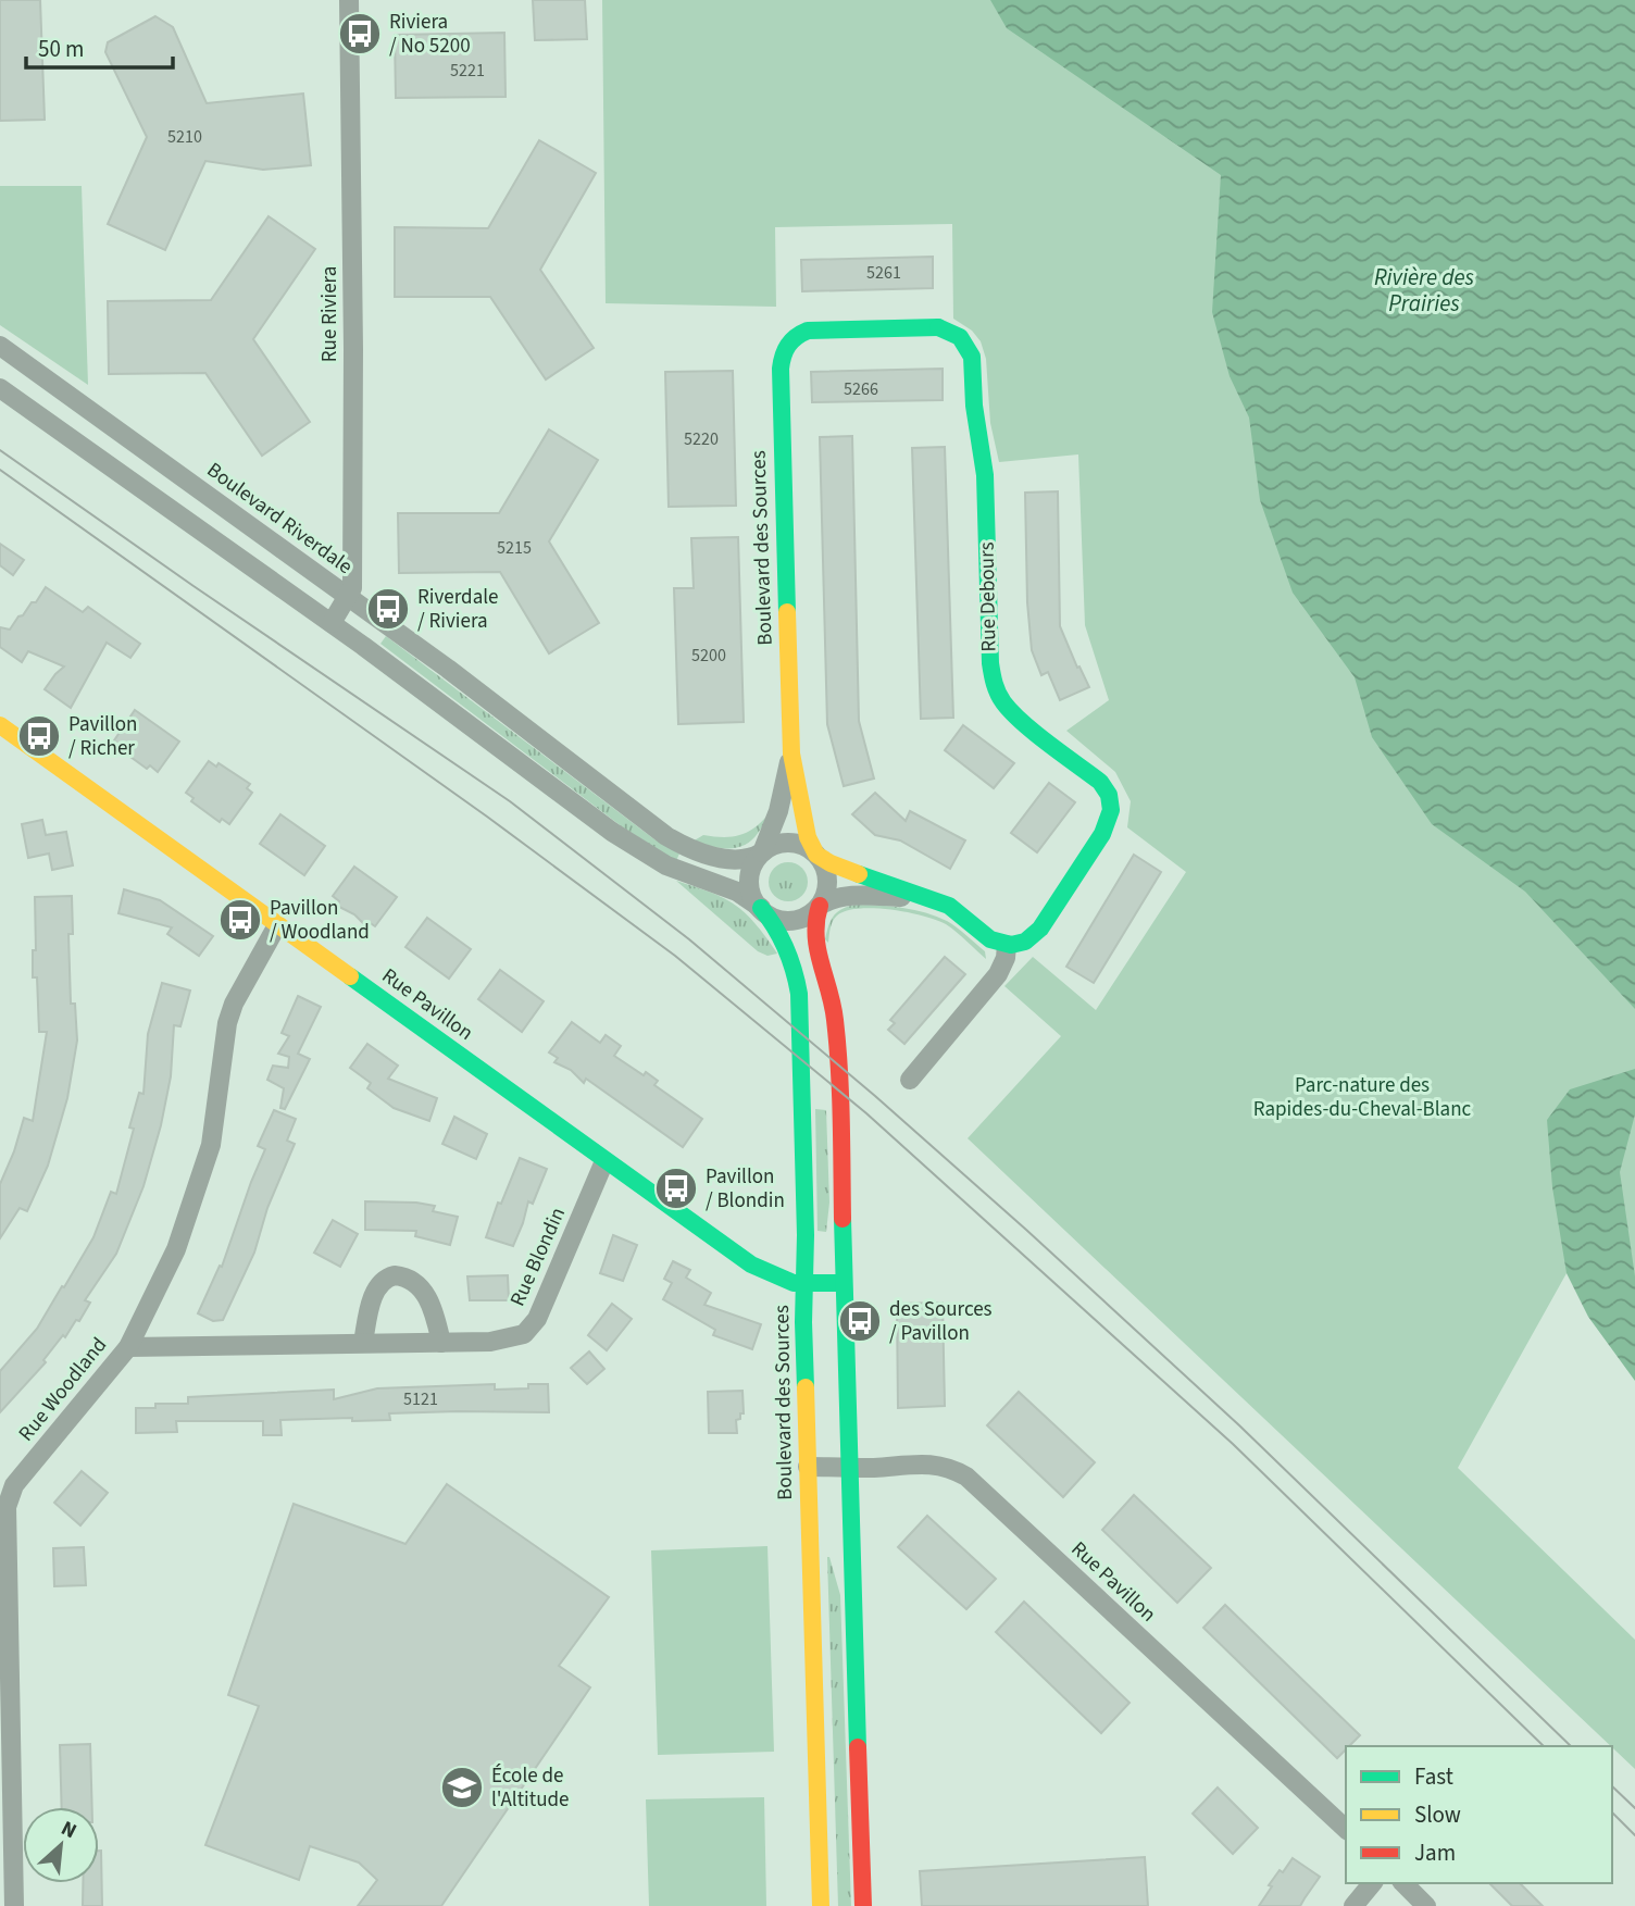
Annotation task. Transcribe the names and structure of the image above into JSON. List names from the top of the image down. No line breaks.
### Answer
{"streets":{"street":["Rue Riviera","Boulevard Riverdale","Boulevard des Sources","Rue Debours","Rue Pavillon","Rue Blondin","Rue Woodland"]},"crossings":[["Rue Riviera","Boulevard Riverdale"],["Boulevard Riverdale","Boulevard des Sources"],["Boulevard des Sources","Rue Debours"],["Boulevard des Sources","Rue Pavillon"],["Rue Pavillon","Rue Blondin"],["Rue Pavillon","Rue Woodland"],["Rue Blondin","Rue Woodland"]],"water":["Rivière des Prairies"],"parks":["Parc-nature des Rapides-du-Cheval-Blanc"],"places":{"bus stop":["Riviera / No 5200","Riverdale / Riviera","Pavillon / Richer","Pavillon / Woodland","Pavillon / Blondin","des Sources / Pavillon"],"school or university":["École de l'Altitude"]},"house_numbers":["5221","5210","5261","5266","5220","5215","5200","5121"],"legend":["Fast","Slow","Jam"],"scale_bar":"50 m","north":"top right"}
